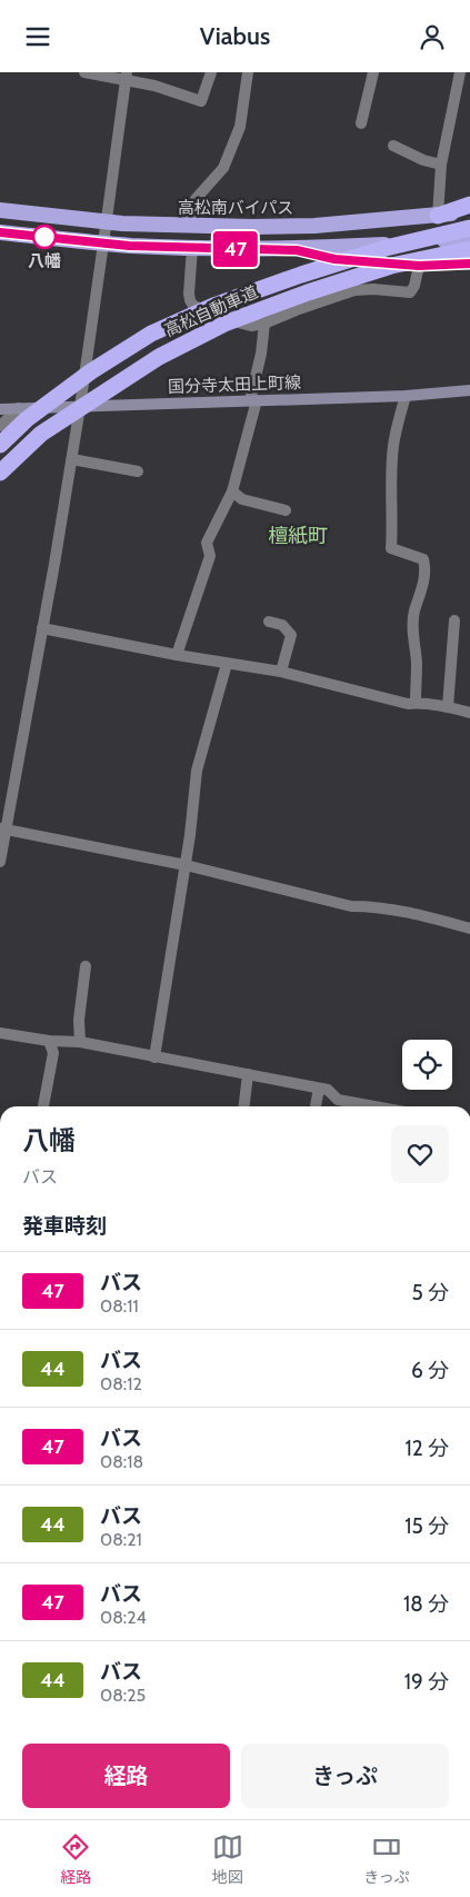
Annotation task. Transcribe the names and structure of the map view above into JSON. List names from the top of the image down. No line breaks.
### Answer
{"streets":{"highway":["高松南バイパス","高松自動車道"],"main road":["国分寺太田上町線"]},"districts":["檀紙町"],"places":["八幡"],"lines":["bus line 47"],"page":{"header":"Viabus","on_map":"47","heading":[["八幡","バス"],"発車時刻"],"list":[{"mark":"47","name":"バス","note":"08:11","value":"5 分"},{"mark":"44","name":"バス","note":"08:12","value":"6 分"},{"mark":"47","name":"バス","note":"08:18","value":"12 分"},{"mark":"44","name":"バス","note":"08:21","value":"15 分"},{"mark":"47","name":"バス","note":"08:24","value":"18 分"},{"mark":"44","name":"バス","note":"08:25","value":"19 分"}],"buttons":["経路","きっぷ"],"tabs":["経路","地図","きっぷ"]}}
